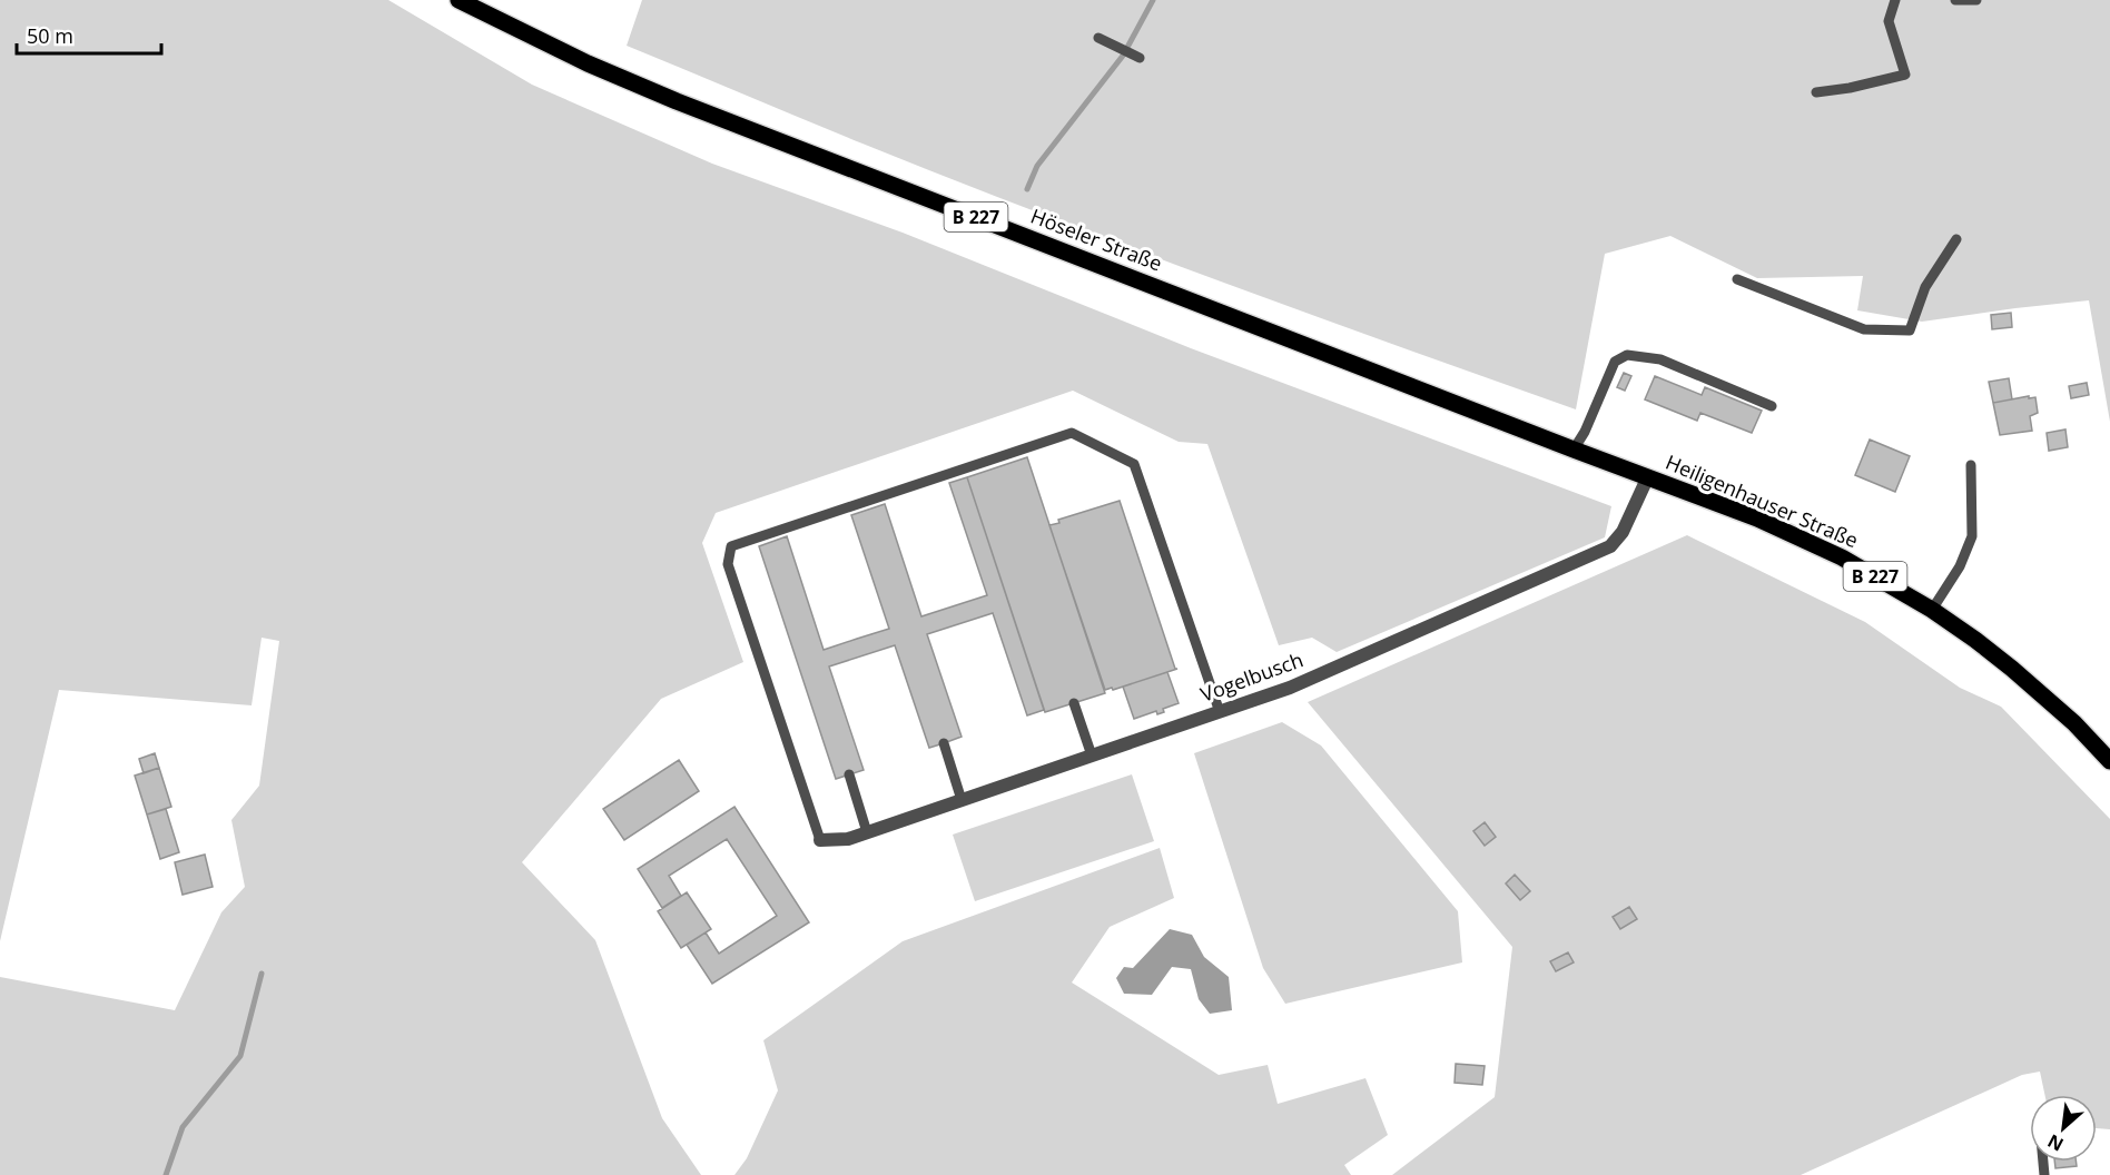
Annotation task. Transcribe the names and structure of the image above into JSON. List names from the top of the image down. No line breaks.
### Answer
{"streets":{"main road":["B 227","Höseler Straße","Heiligenhauser Straße"],"street":["Vogelbusch"]},"crossings":[["Höseler Straße","Heiligenhauser Straße"],["Heiligenhauser Straße","Vogelbusch"]],"scale_bar":"50 m","north":"bottom left"}
